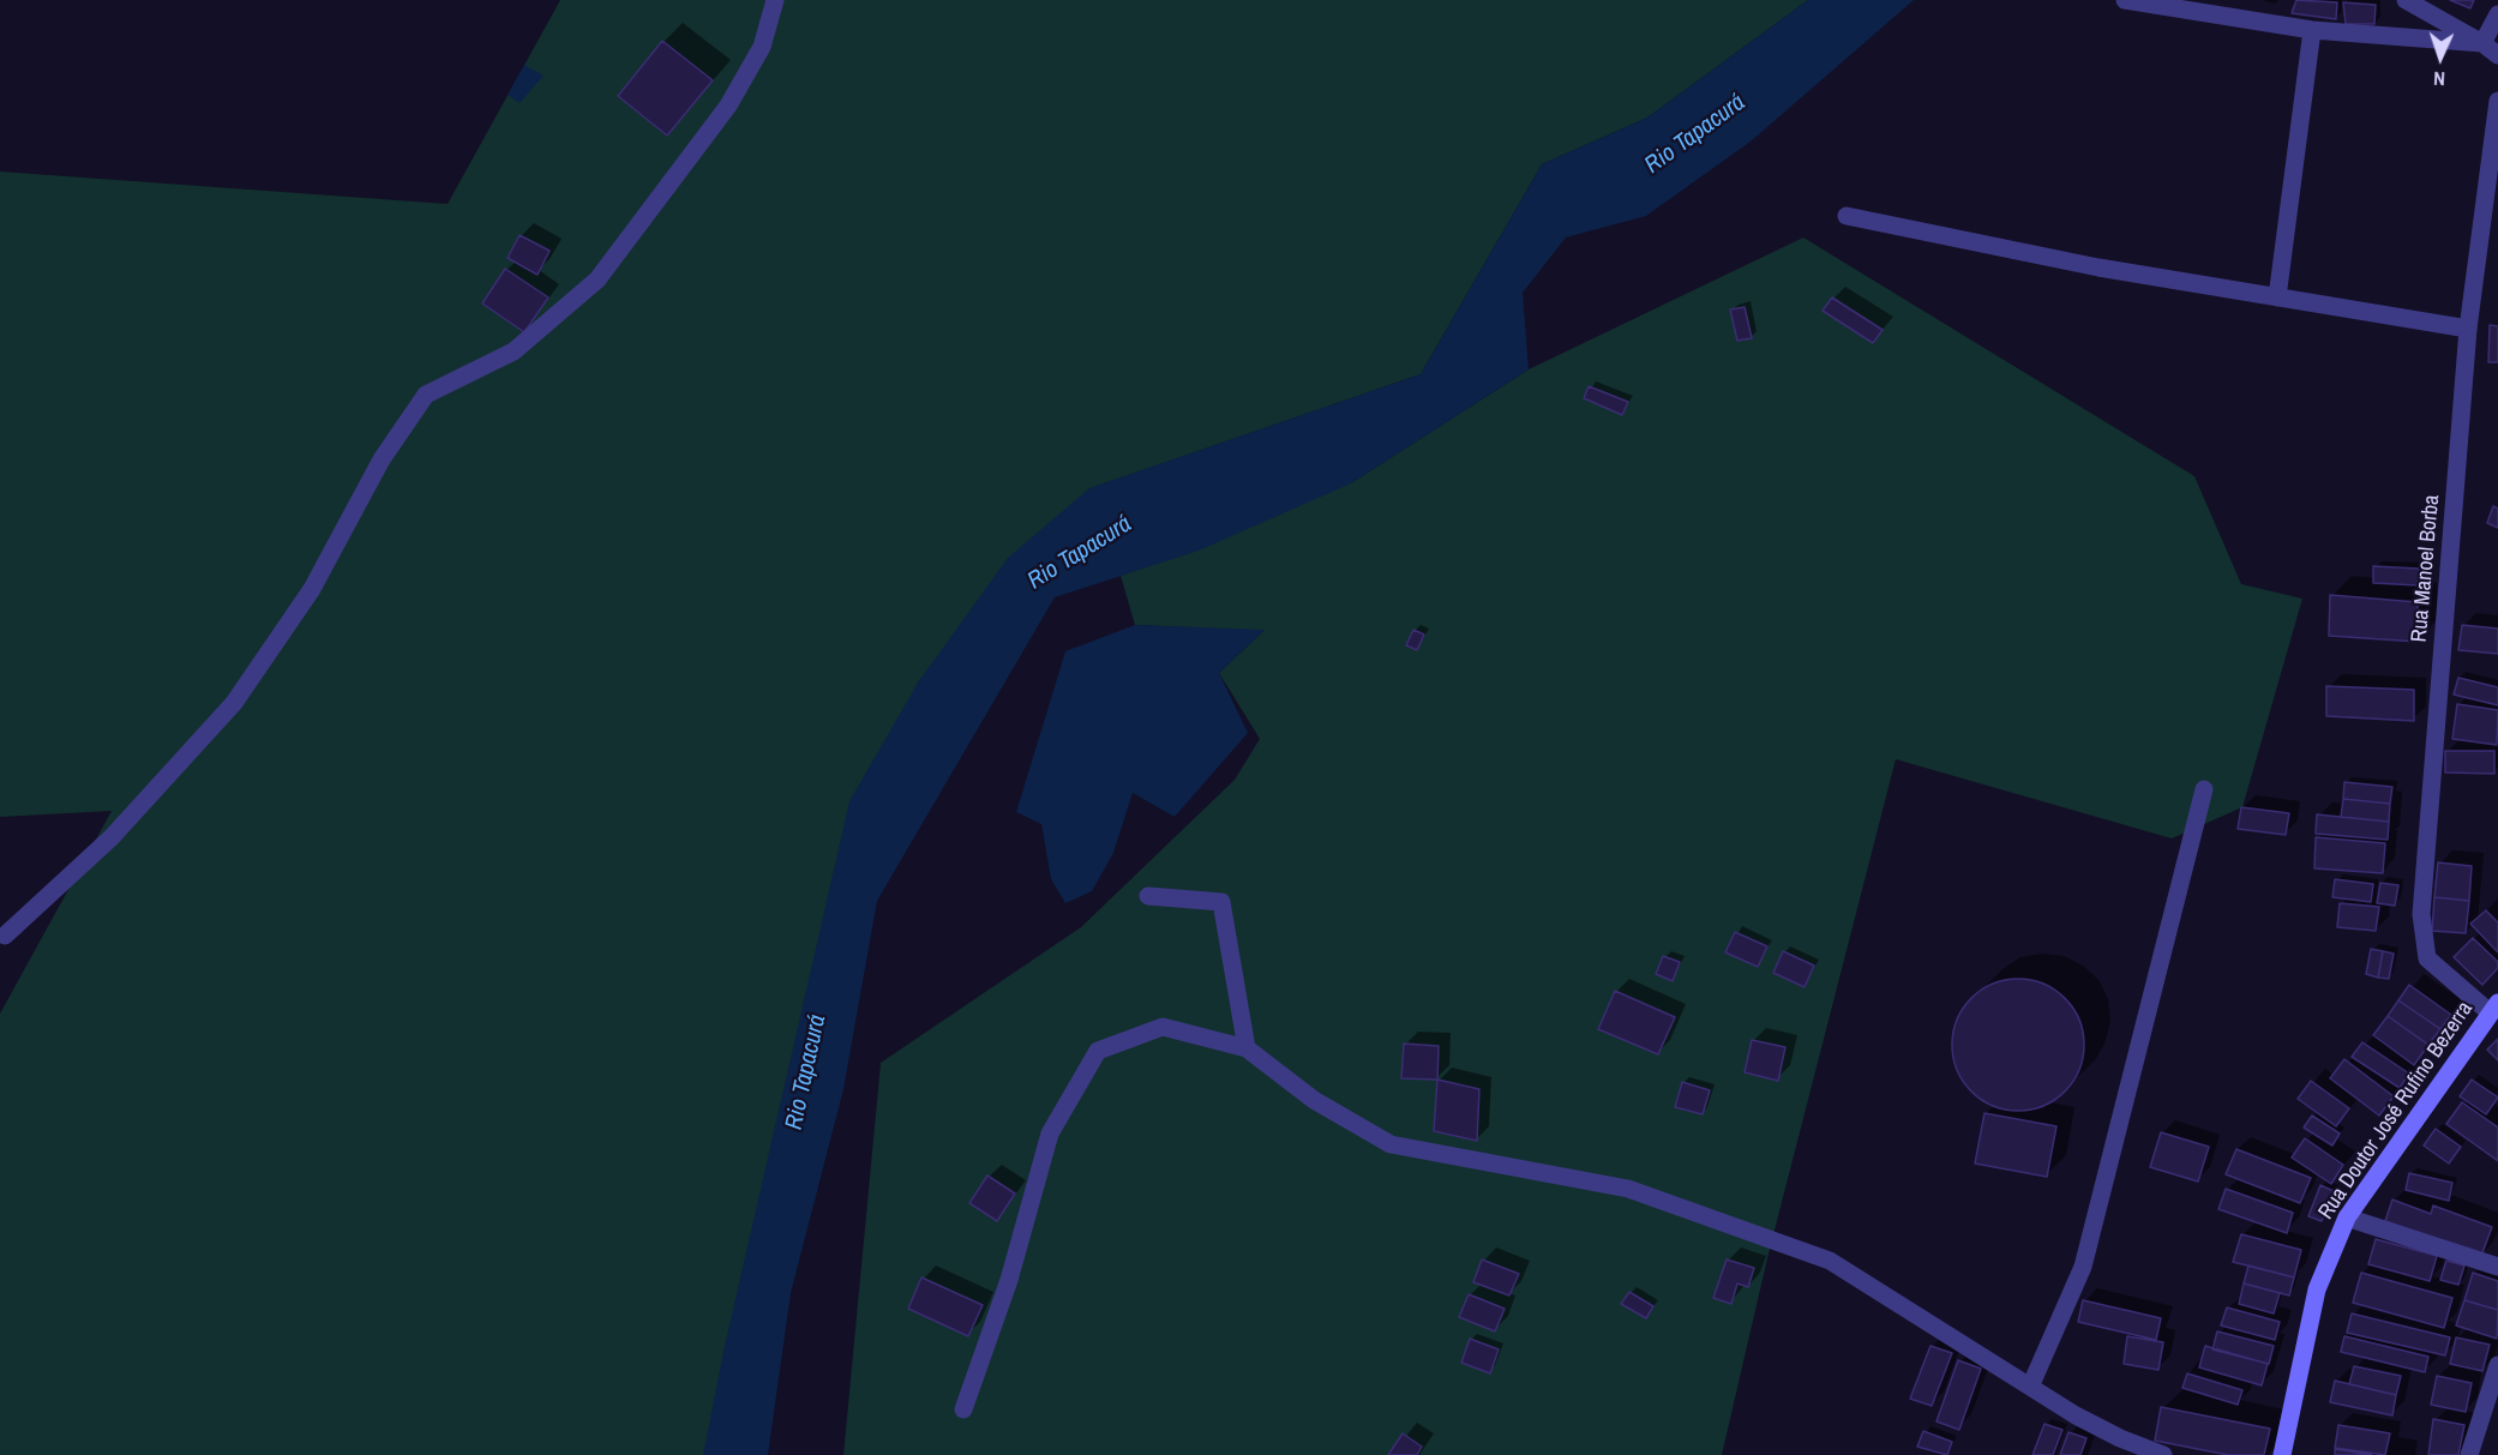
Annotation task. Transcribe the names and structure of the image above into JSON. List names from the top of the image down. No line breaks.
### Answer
{"streets":{"main road":["Rua Doutor José Rufino Bezerra"],"street":["Rua Manoel Borba"]},"crossings":[["Rua Manoel Borba","Rua Doutor José Rufino Bezerra"]],"water":["Rio Tapacurá"],"north":"bottom"}
